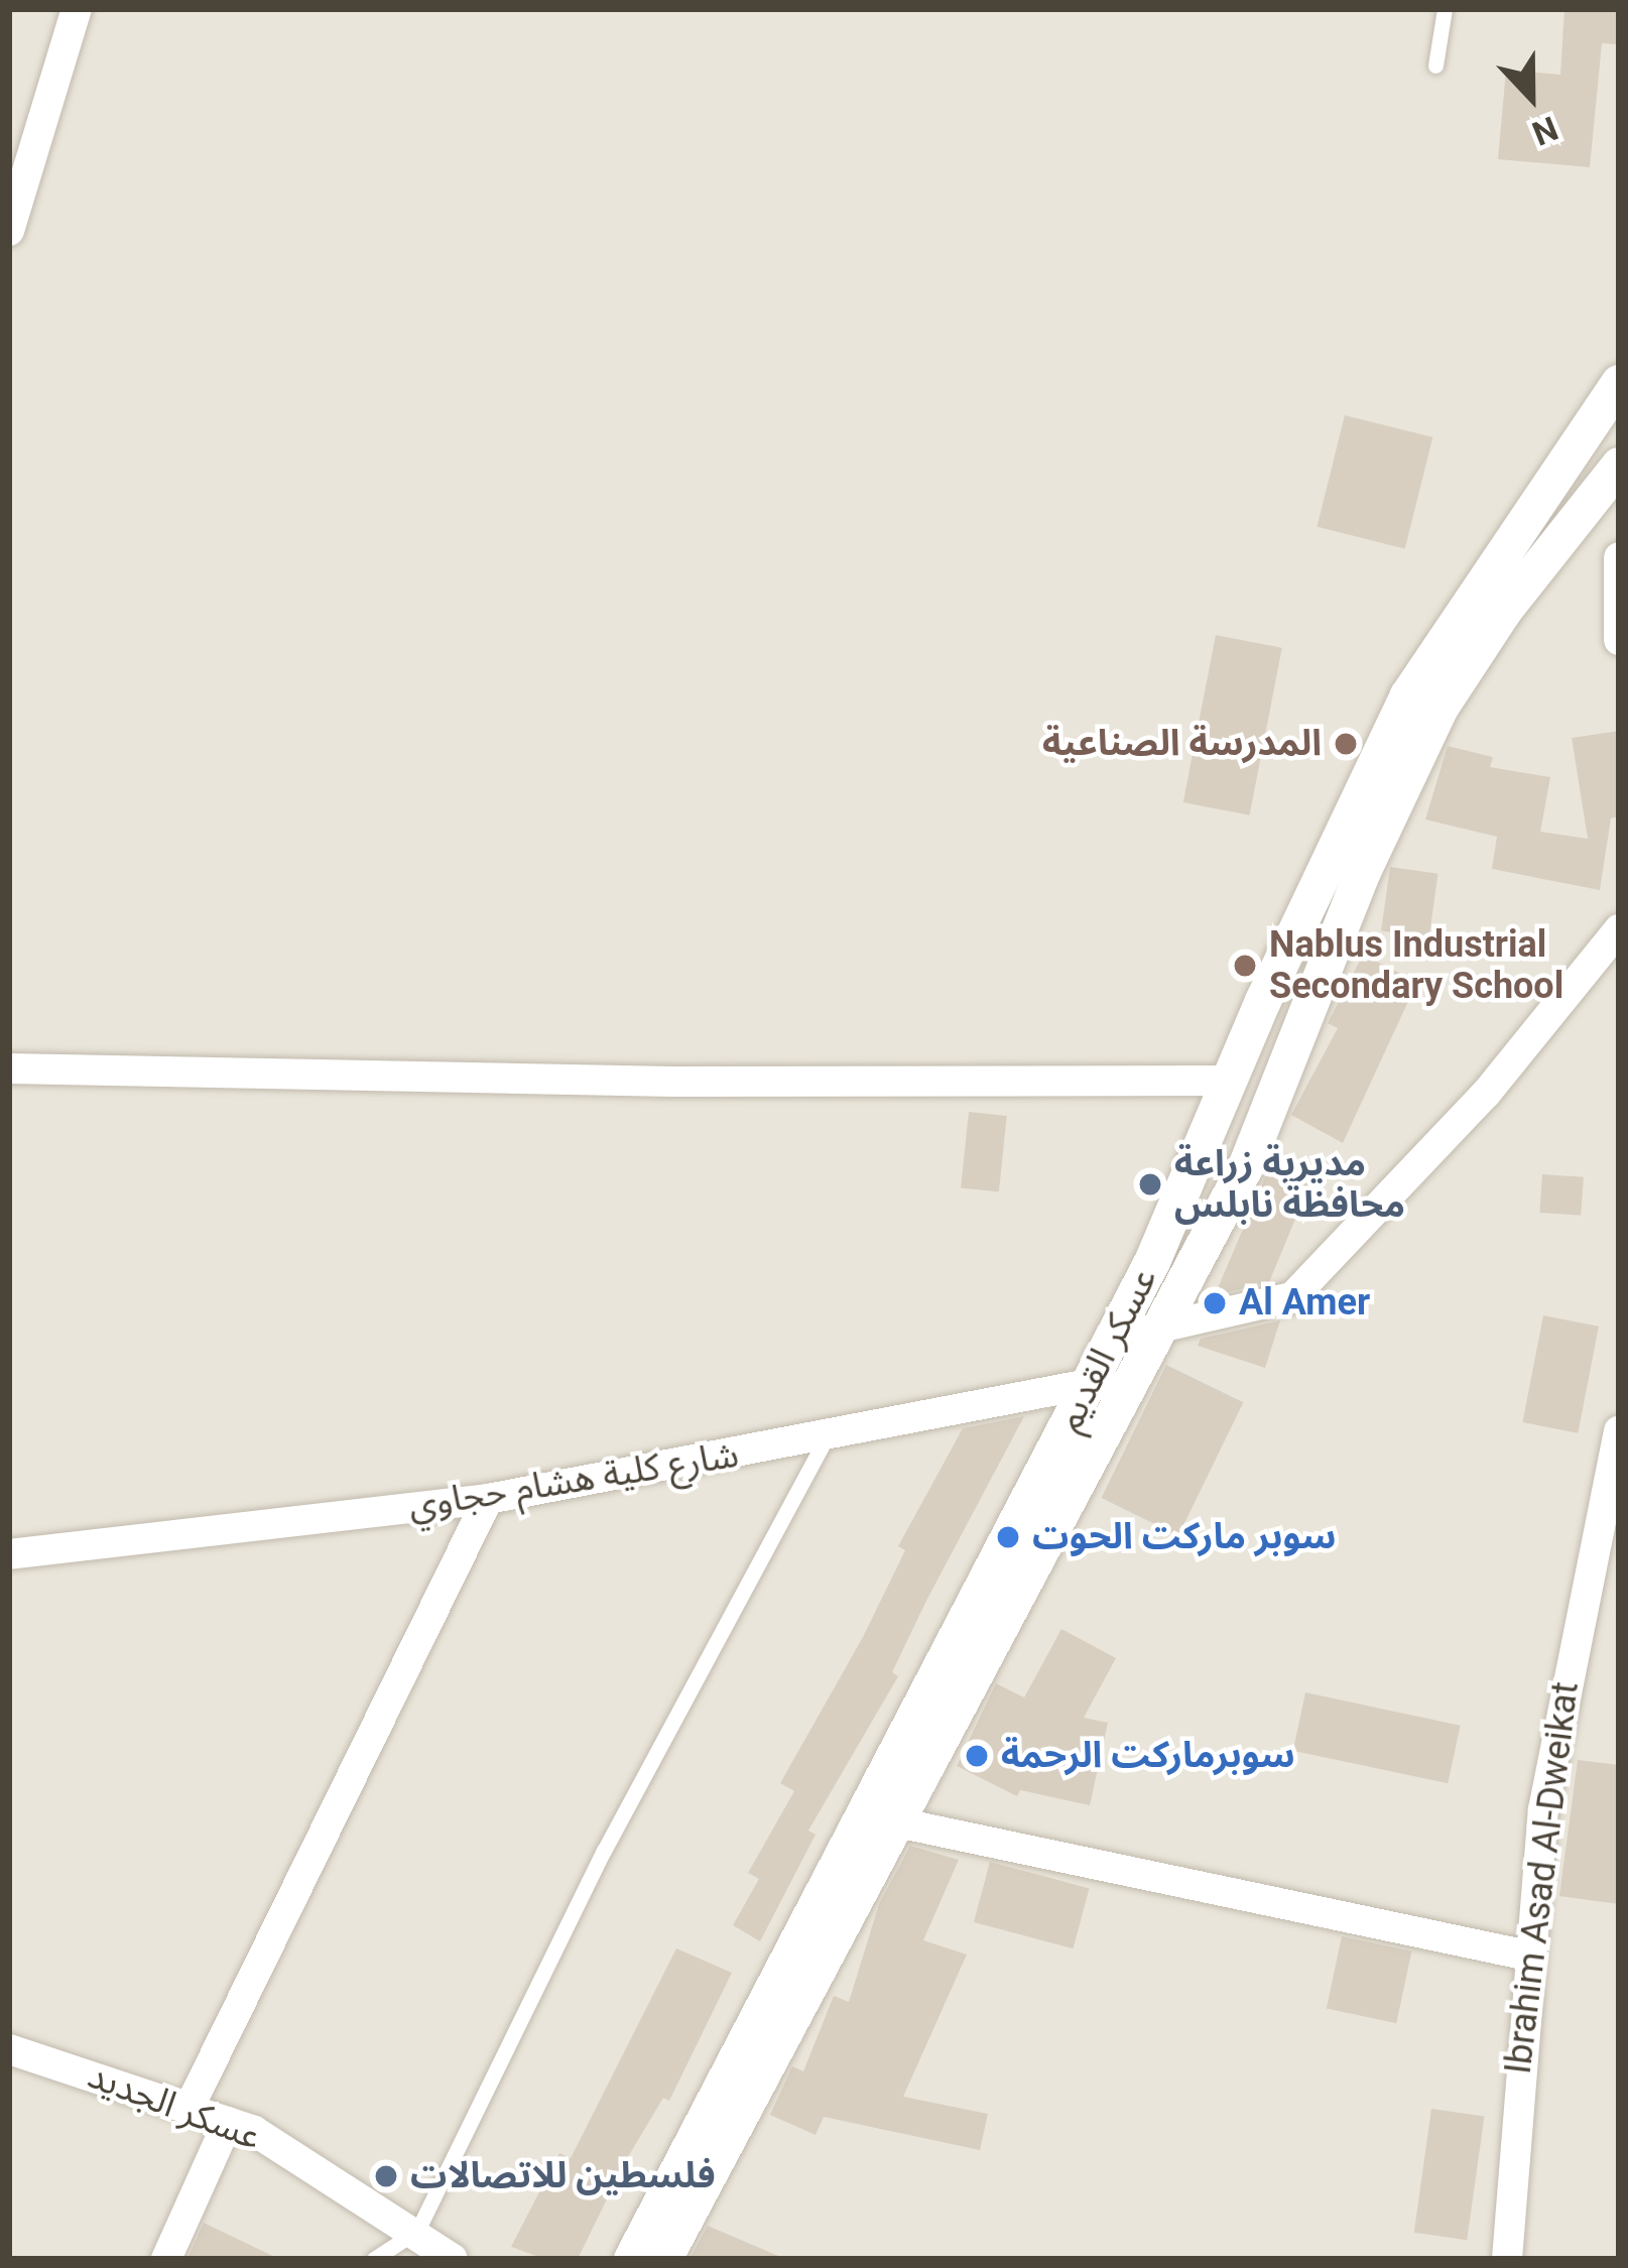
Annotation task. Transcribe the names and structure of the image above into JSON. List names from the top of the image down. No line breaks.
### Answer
{"streets":{"street":["عسكر القديم","شارع كلية هشام حجاوي","Ibrahim Asad Al-Dweikat","عسكر الجديد"]},"crossings":[["عسكر القديم","شارع كلية هشام حجاوي"]],"places":["المدرسة الصناعية","Nablus Industrial Secondary School","مديرية زراعة محافظة نابلس","Al Amer","سوبر ماركت الحوت","سوبرماركت الرحمة","فلسطين للاتصالات"],"north":"bottom"}
